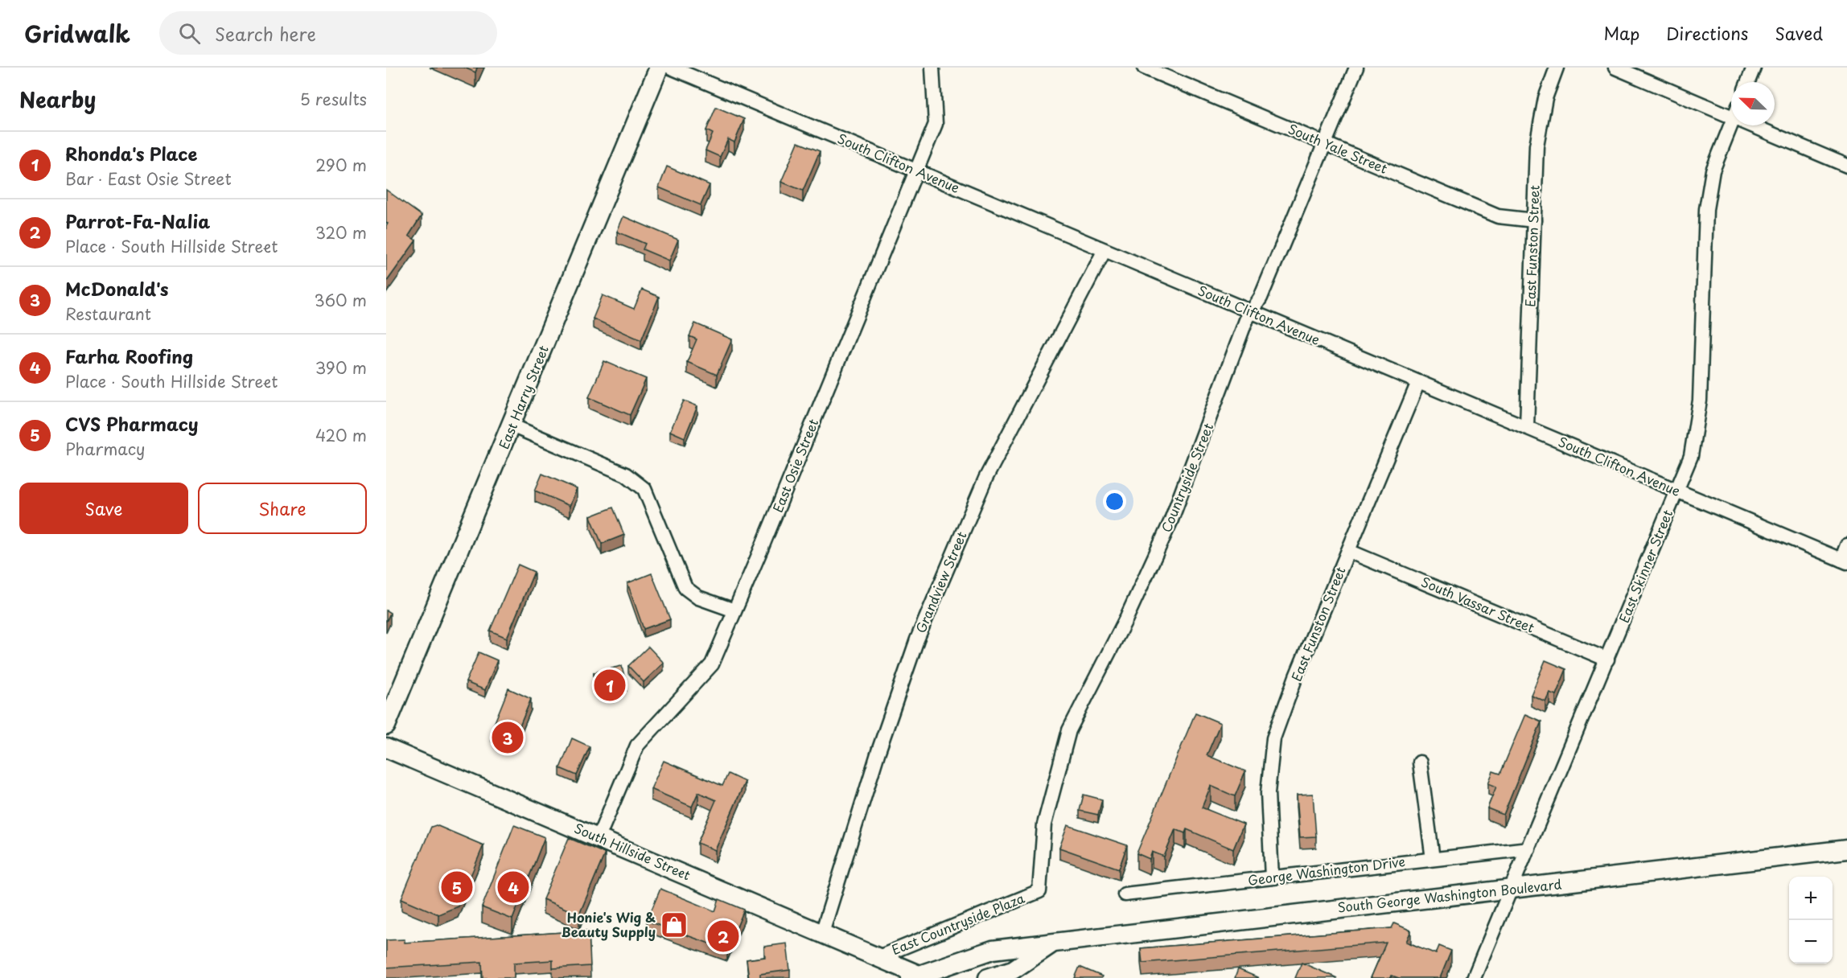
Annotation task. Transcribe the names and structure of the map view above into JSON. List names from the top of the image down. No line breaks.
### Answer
{"streets":{"main road":["East Harry Street","South Hillside Street","South George Washington Boulevard"],"street":["South Yale Street","South Clifton Avenue","East Funston Street","East Osie Street","Countryside Street","East Skinner Street","Grandview Street","South Vassar Street","George Washington Drive","East Countryside Plaza"]},"crossings":[["South Yale Street","East Funston Street"],["South Yale Street","Countryside Street"],["South Clifton Avenue","East Funston Street"],["South Clifton Avenue","East Osie Street"],["South Clifton Avenue","Countryside Street"],["South Clifton Avenue","East Skinner Street"],["South Clifton Avenue","Grandview Street"],["East Funston Street","South Vassar Street"],["East Funston Street","George Washington Drive"],["East Osie Street","South Hillside Street"],["Countryside Street","East Countryside Plaza"],["East Skinner Street","South Vassar Street"],["East Skinner Street","George Washington Drive"],["East Skinner Street","South George Washington Boulevard"],["Grandview Street","South Hillside Street"],["South Hillside Street","South George Washington Boulevard"],["South Hillside Street","East Countryside Plaza"]],"places":{"shop":["Honie's Wig & Beauty Supply"]},"north":"top left","page":{"header":"Gridwalk","search":"Search here","nav":["Map","Directions","Saved"],"heading":["Nearby","5 results"],"list":[{"mark":"1","name":"Rhonda's Place","note":"Bar · East Osie Street","value":"290 m"},{"mark":"2","name":"Parrot-Fa-Nalia","note":"Place · South Hillside Street","value":"320 m"},{"mark":"3","name":"McDonald's","note":"Restaurant","value":"360 m"},{"mark":"4","name":"Farha Roofing","note":"Place · South Hillside Street","value":"390 m"},{"mark":"5","name":"CVS Pharmacy","note":"Pharmacy","value":"420 m"}],"buttons":["Save","Share"],"pins":["1","3","4","5","2"],"map_buttons":["+","−"]}}
